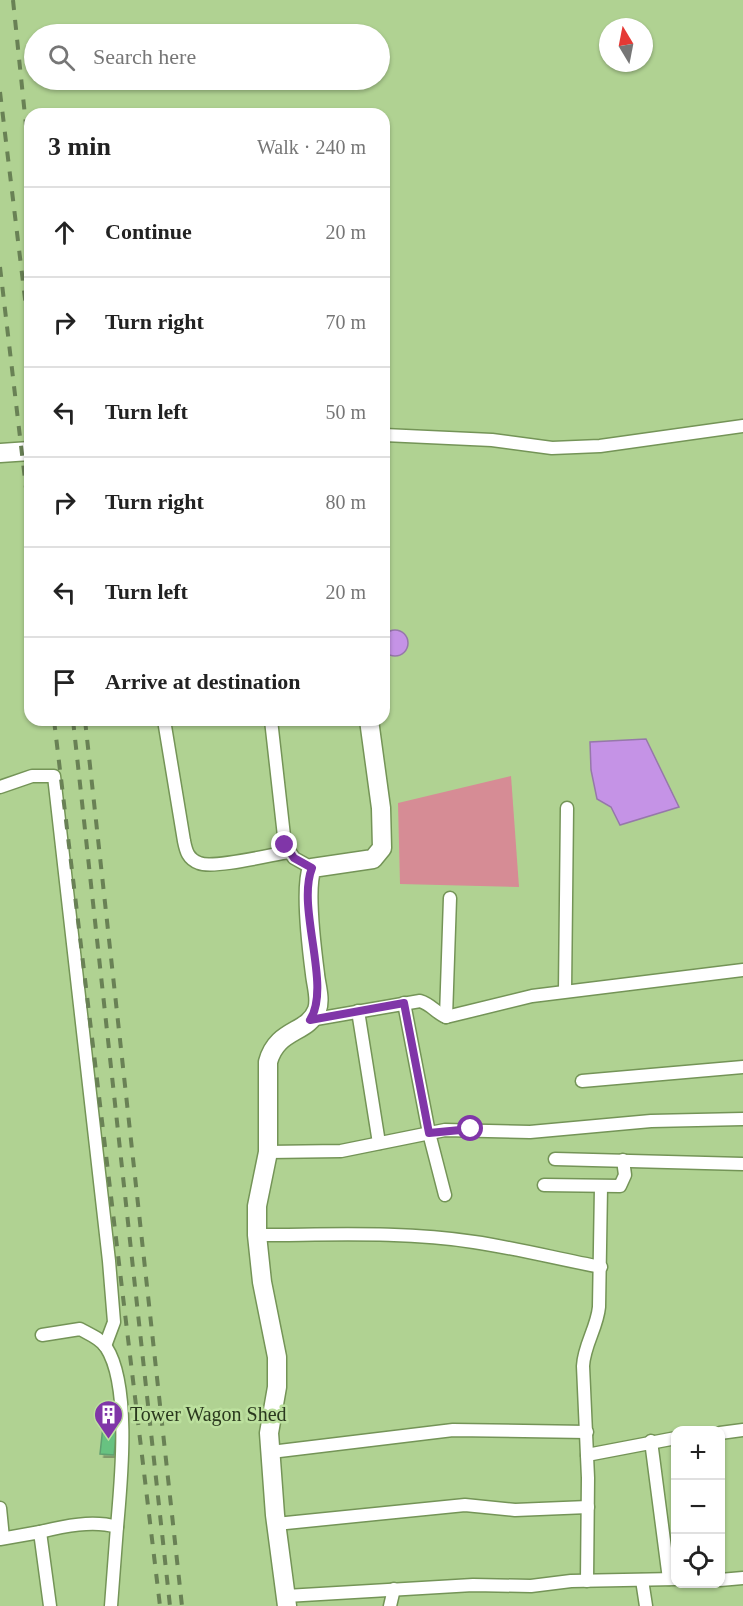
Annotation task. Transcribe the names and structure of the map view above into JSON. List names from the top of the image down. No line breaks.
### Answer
{"places":{"building":["Tower Wagon Shed"]},"north":"top","page":{"search":"Search here","heading":["3 min","Walk · 240 m"],"list":[["Continue","20 m"],["Turn right","70 m"],["Turn left","50 m"],["Turn right","80 m"],["Turn left","20 m"],"Arrive at destination"],"map_buttons":["+","−"]}}
